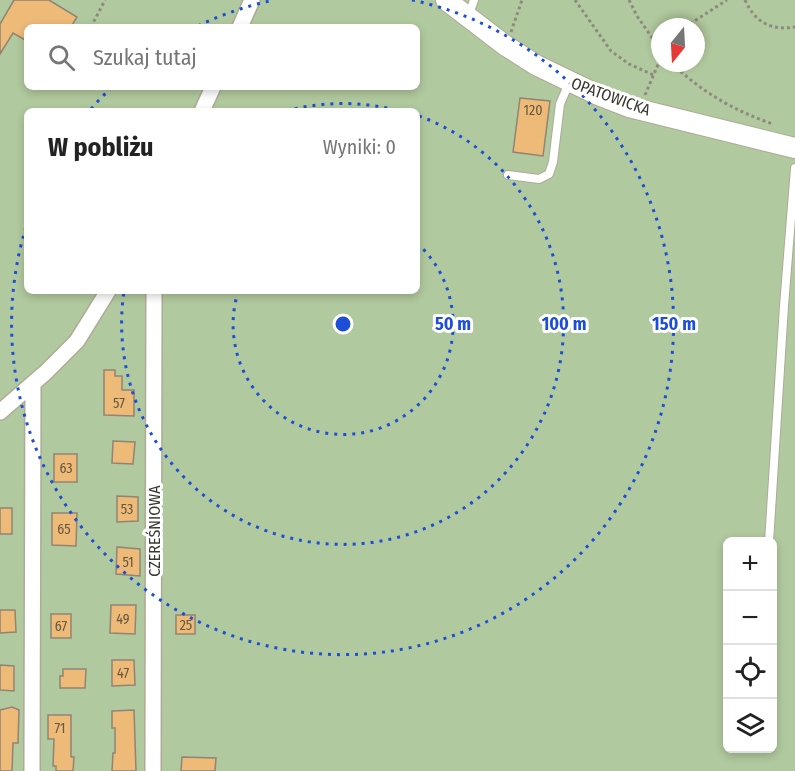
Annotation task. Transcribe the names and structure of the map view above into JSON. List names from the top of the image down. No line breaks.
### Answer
{"streets":{"street":["OPATOWICKA","CZEREŚNIOWA"]},"house_numbers":["120","57","63","53","65","51","49","25","67","47","71"],"north":"bottom","page":{"search":"Szukaj tutaj","heading":["W pobliżu","Wyniki: 0"],"map_buttons":["+","−"]},"rings":["50 m","100 m","150 m"]}
